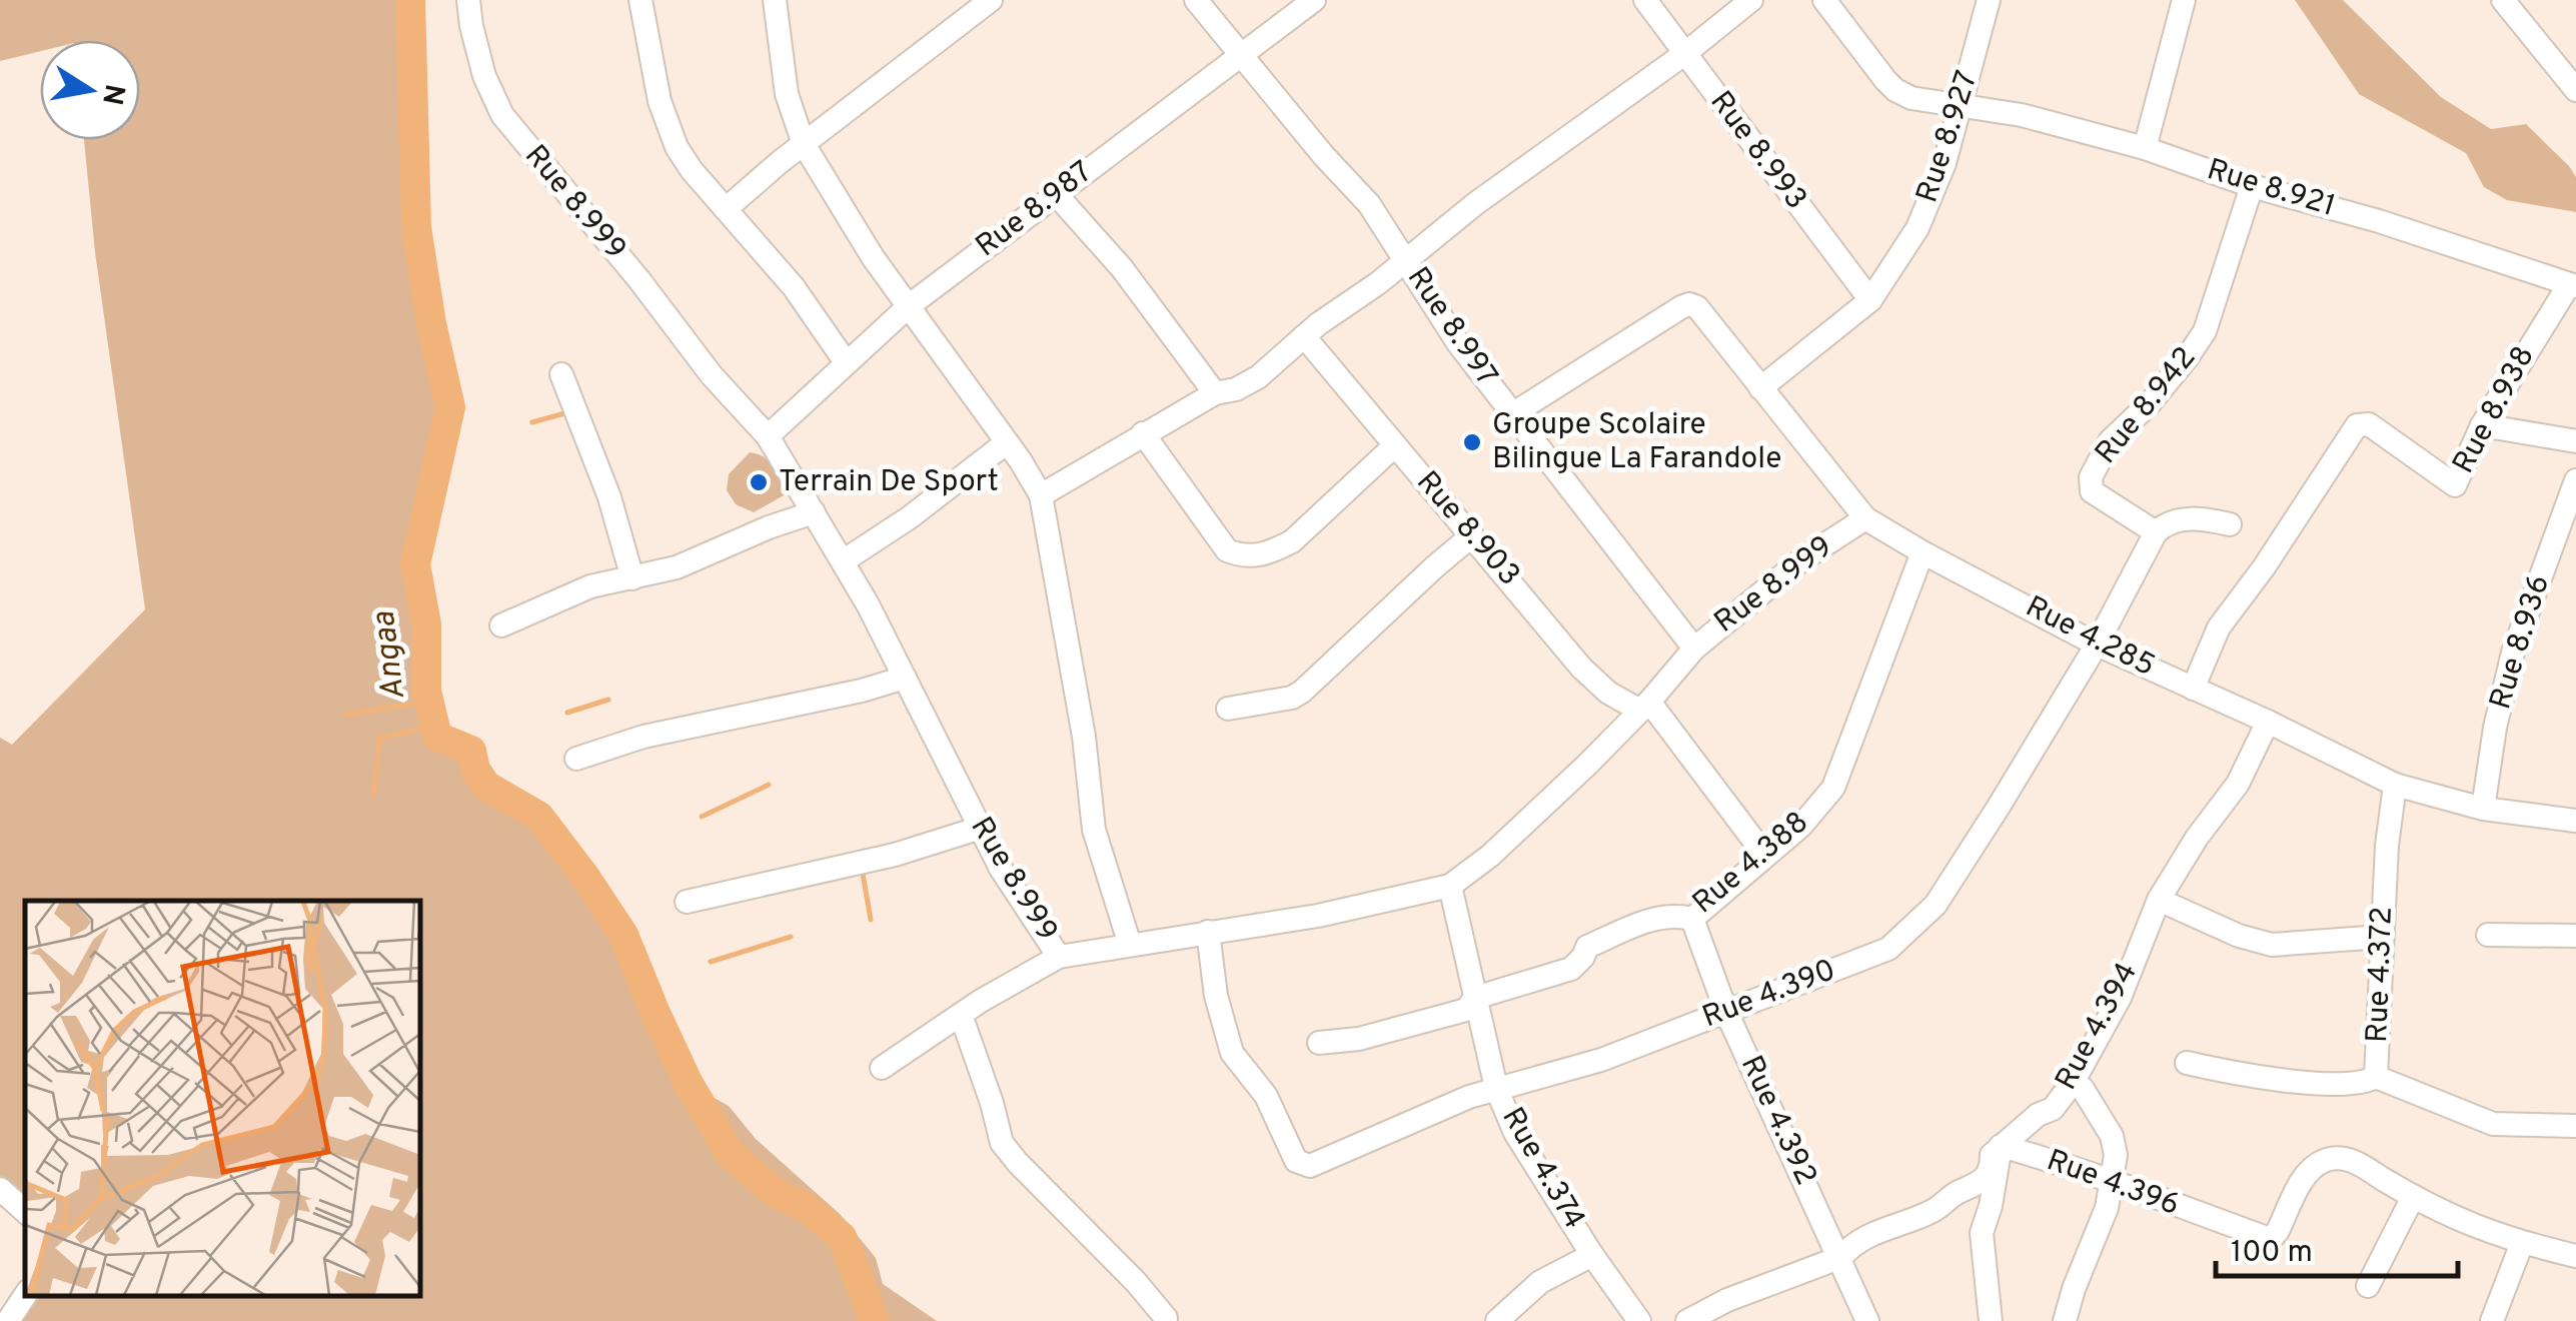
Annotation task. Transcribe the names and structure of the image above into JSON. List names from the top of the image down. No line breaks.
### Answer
{"streets":{"street":["Rue 8.927","Rue 8.993","Rue 8.921","Rue 8.999","Rue 8.987","Rue 8.997","Rue 8.942","Rue 8.938","Rue 8.903","Rue 4.285","Rue 8.936","Rue 4.388","Rue 4.372","Rue 4.390","Rue 4.394","Rue 4.392","Rue 4.374","Rue 4.396"]},"crossings":[["Rue 8.927","Rue 8.993"],["Rue 8.927","Rue 8.921"],["Rue 8.927","Rue 4.285"],["Rue 8.921","Rue 8.942"],["Rue 8.921","Rue 8.938"],["Rue 8.999","Rue 8.987"],["Rue 8.999","Rue 8.997"],["Rue 8.999","Rue 8.903"],["Rue 8.999","Rue 4.285"],["Rue 8.999","Rue 4.390"],["Rue 8.999","Rue 4.374"],["Rue 8.987","Rue 8.997"],["Rue 8.997","Rue 4.285"],["Rue 8.938","Rue 4.285"],["Rue 4.285","Rue 8.936"],["Rue 4.285","Rue 4.388"],["Rue 4.285","Rue 4.372"],["Rue 4.285","Rue 4.390"],["Rue 4.285","Rue 4.394"],["Rue 4.388","Rue 4.392"],["Rue 4.388","Rue 4.374"],["Rue 4.390","Rue 4.392"],["Rue 4.390","Rue 4.374"],["Rue 4.394","Rue 4.392"],["Rue 4.394","Rue 4.396"]],"water":["Angaa"],"places":["Groupe Scolaire Bilingue La Farandole","Terrain De Sport"],"scale_bar":"100 m","north":"right"}
